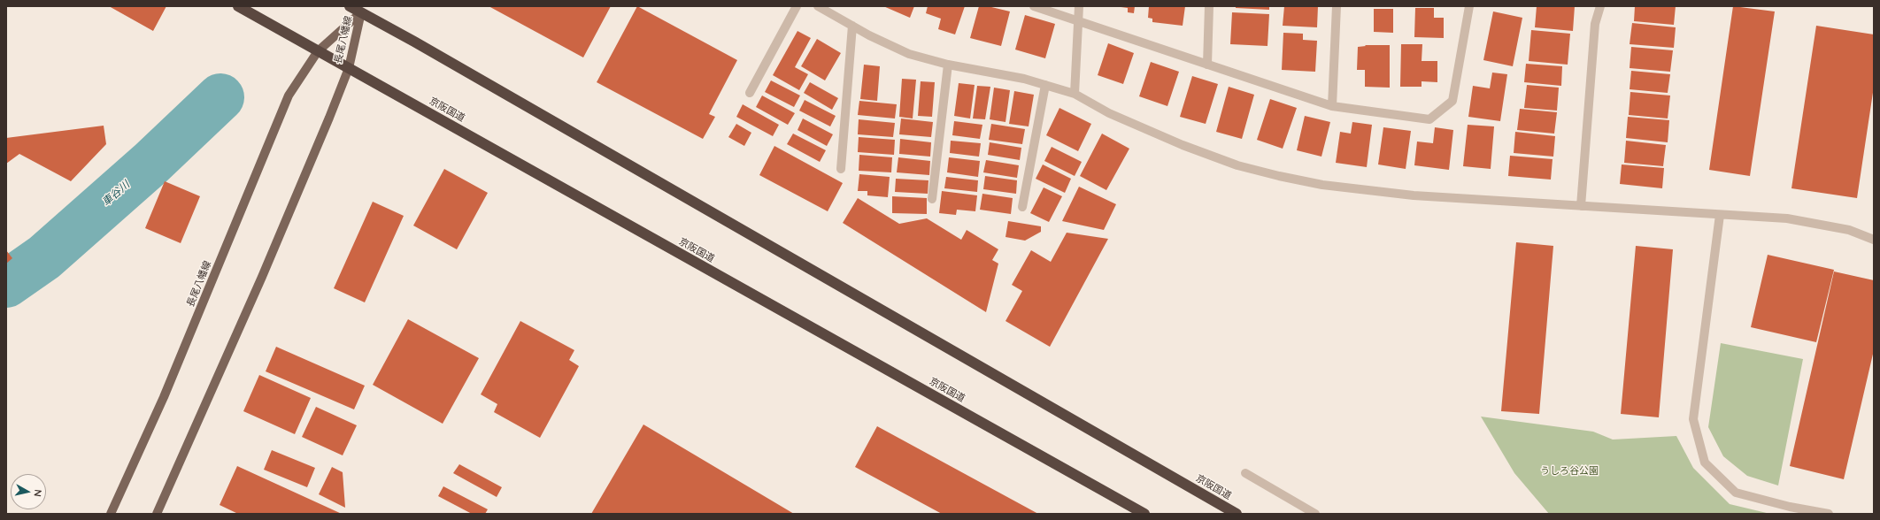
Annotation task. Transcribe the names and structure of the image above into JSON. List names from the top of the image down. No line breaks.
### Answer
{"streets":{"highway":["京阪国道"],"main road":["長尾八幡線"]},"crossings":[["長尾八幡線","京阪国道"]],"water":["車谷川"],"parks":["うしろ谷公園"],"north":"right"}
